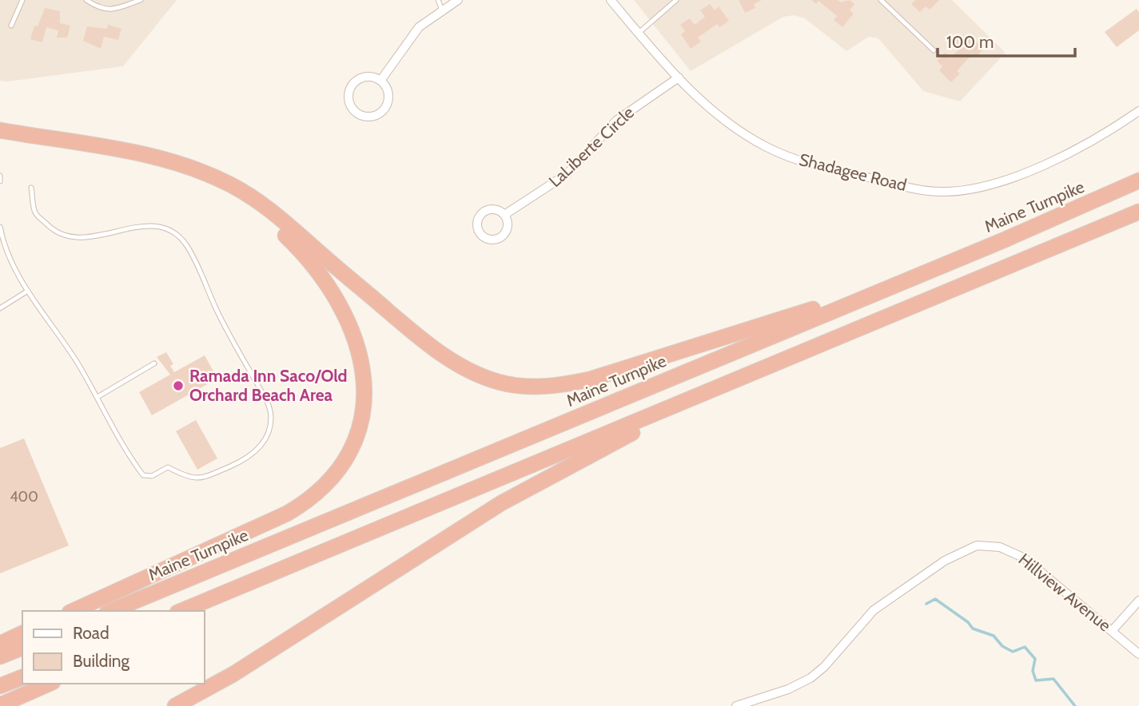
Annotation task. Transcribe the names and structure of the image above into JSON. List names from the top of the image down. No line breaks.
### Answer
{"streets":{"highway":["Maine Turnpike"],"street":["LaLiberte Circle","Shadagee Road","Hillview Avenue"]},"crossings":[["LaLiberte Circle","Shadagee Road"]],"places":["Ramada Inn Saco/Old Orchard Beach Area"],"house_numbers":["400"],"legend":["Road","Building"],"scale_bar":"100 m"}
